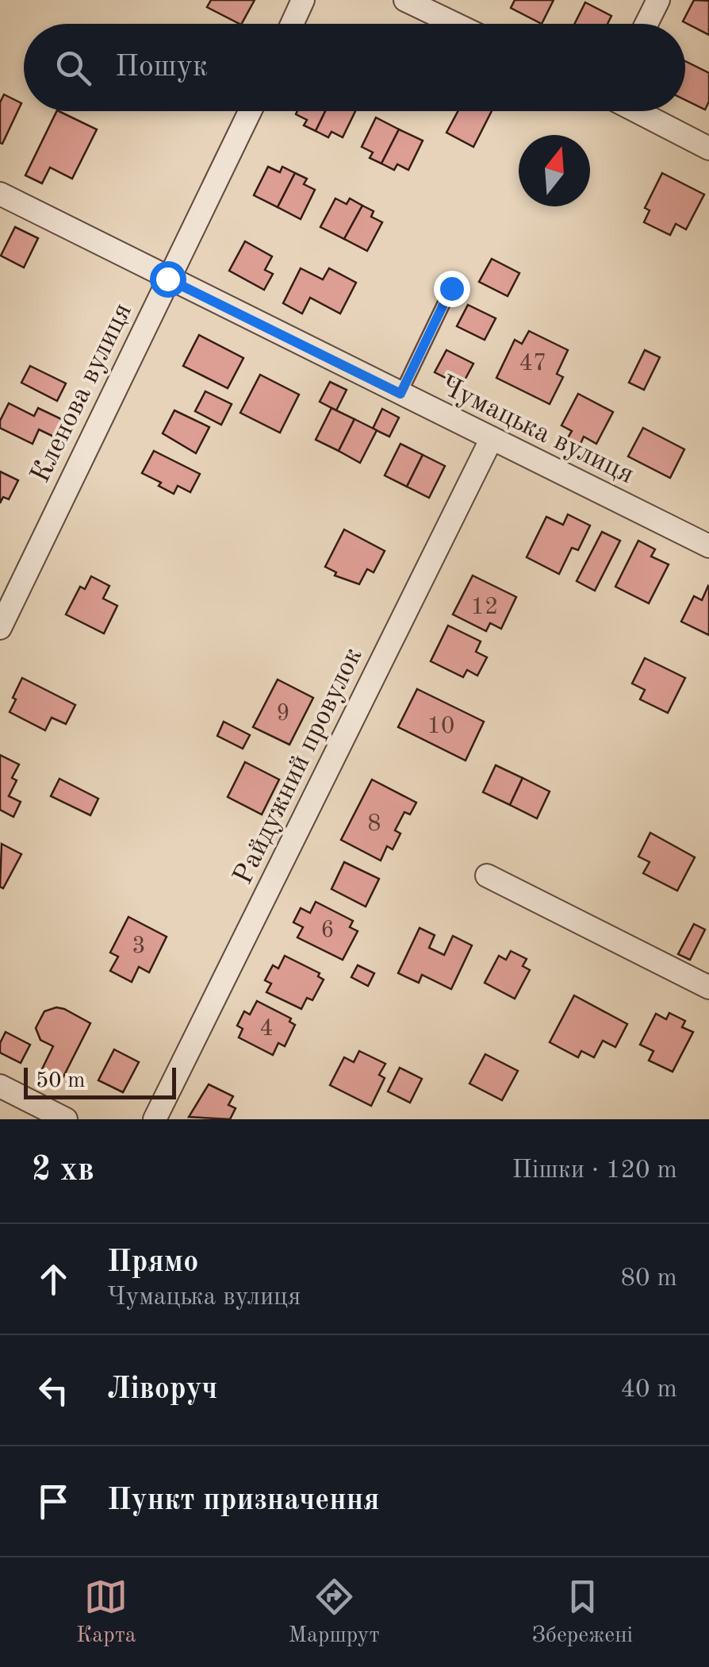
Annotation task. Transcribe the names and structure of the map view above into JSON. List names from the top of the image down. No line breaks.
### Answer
{"streets":{"street":["Кленова вулиця","Чумацька вулиця","Райдужний провулок"]},"crossings":[["Кленова вулиця","Чумацька вулиця"],["Чумацька вулиця","Райдужний провулок"]],"house_numbers":["47","12","9","10","8","6","3","4"],"scale_bar":"50 m","north":"top","page":{"search":"Пошук","scale":"50 m","heading":["2 хв","Пішки · 120 m"],"list":[["Прямо","Чумацька вулиця","80 m"],["Ліворуч","40 m"],"Пункт призначення"],"nav":["Карта","Маршрут","Збережені"]}}
